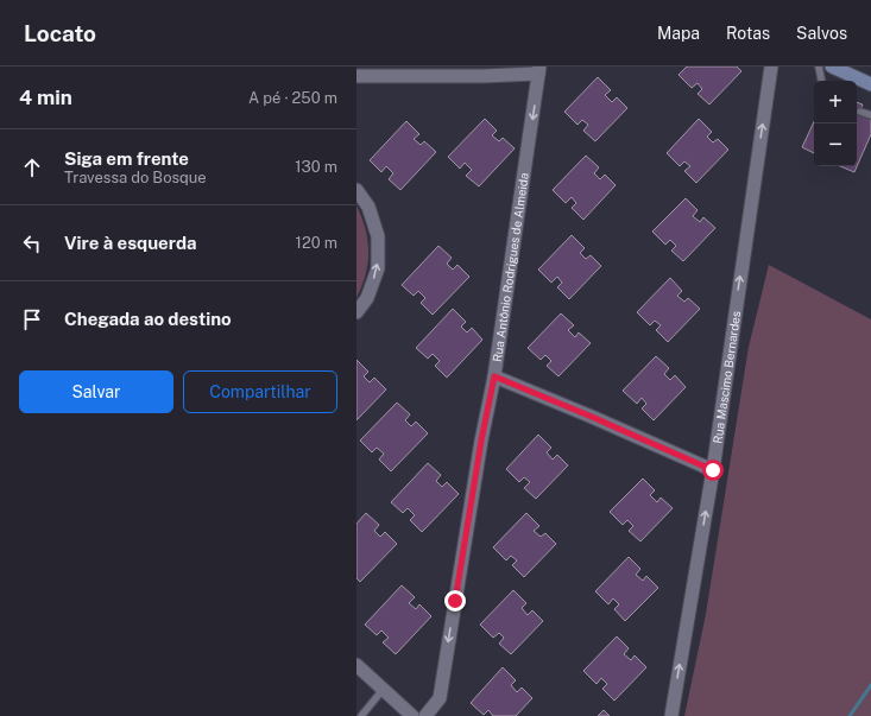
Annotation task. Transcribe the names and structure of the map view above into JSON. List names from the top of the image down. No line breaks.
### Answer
{"streets":{"street":["Rua Antônio Rodrigues de Almeida","Rua Mascimo Bernardes"]},"one_way":["Rua Antônio Rodrigues de Almeida","Rua Mascimo Bernardes"],"page":{"header":"Locato","nav":["Mapa","Rotas","Salvos"],"heading":["4 min","A pé · 250 m"],"map_buttons":["+","−"],"list":[["Siga em frente","Travessa do Bosque","130 m"],["Vire à esquerda","120 m"],"Chegada ao destino"],"buttons":["Salvar","Compartilhar"]}}
